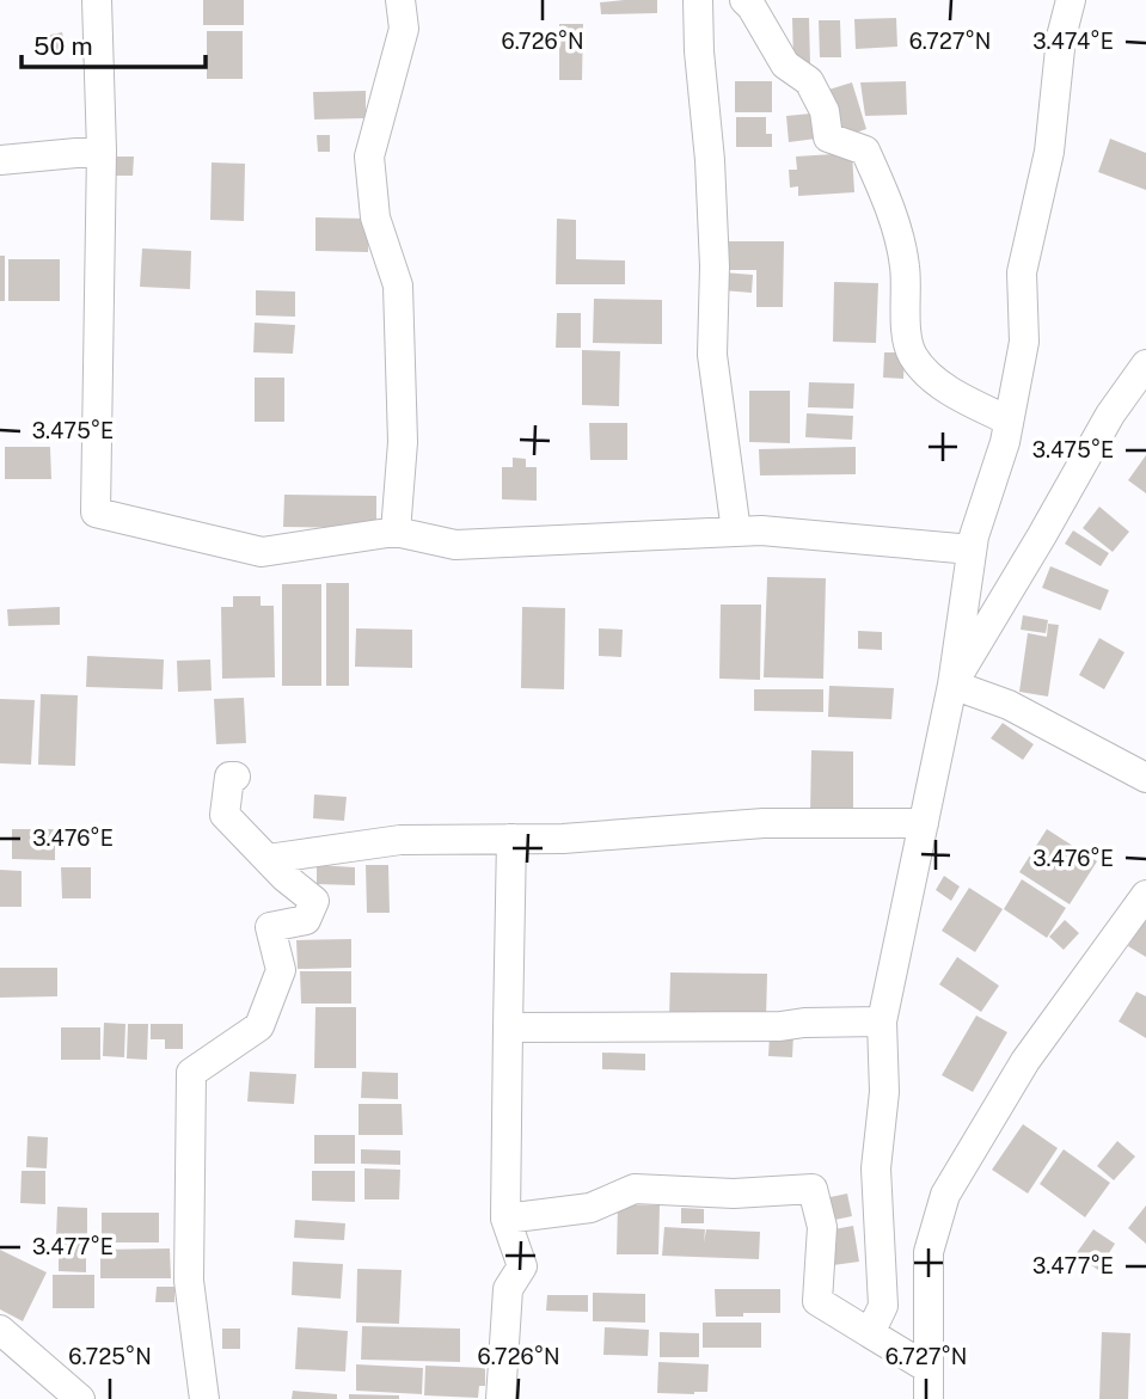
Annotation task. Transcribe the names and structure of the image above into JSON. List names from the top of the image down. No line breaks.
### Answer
{"scale_bar":"50 m","coordinates":["6.726°N","6.727°N","3.474°E","3.475°E","3.476°E","3.477°E","6.725°N"]}
